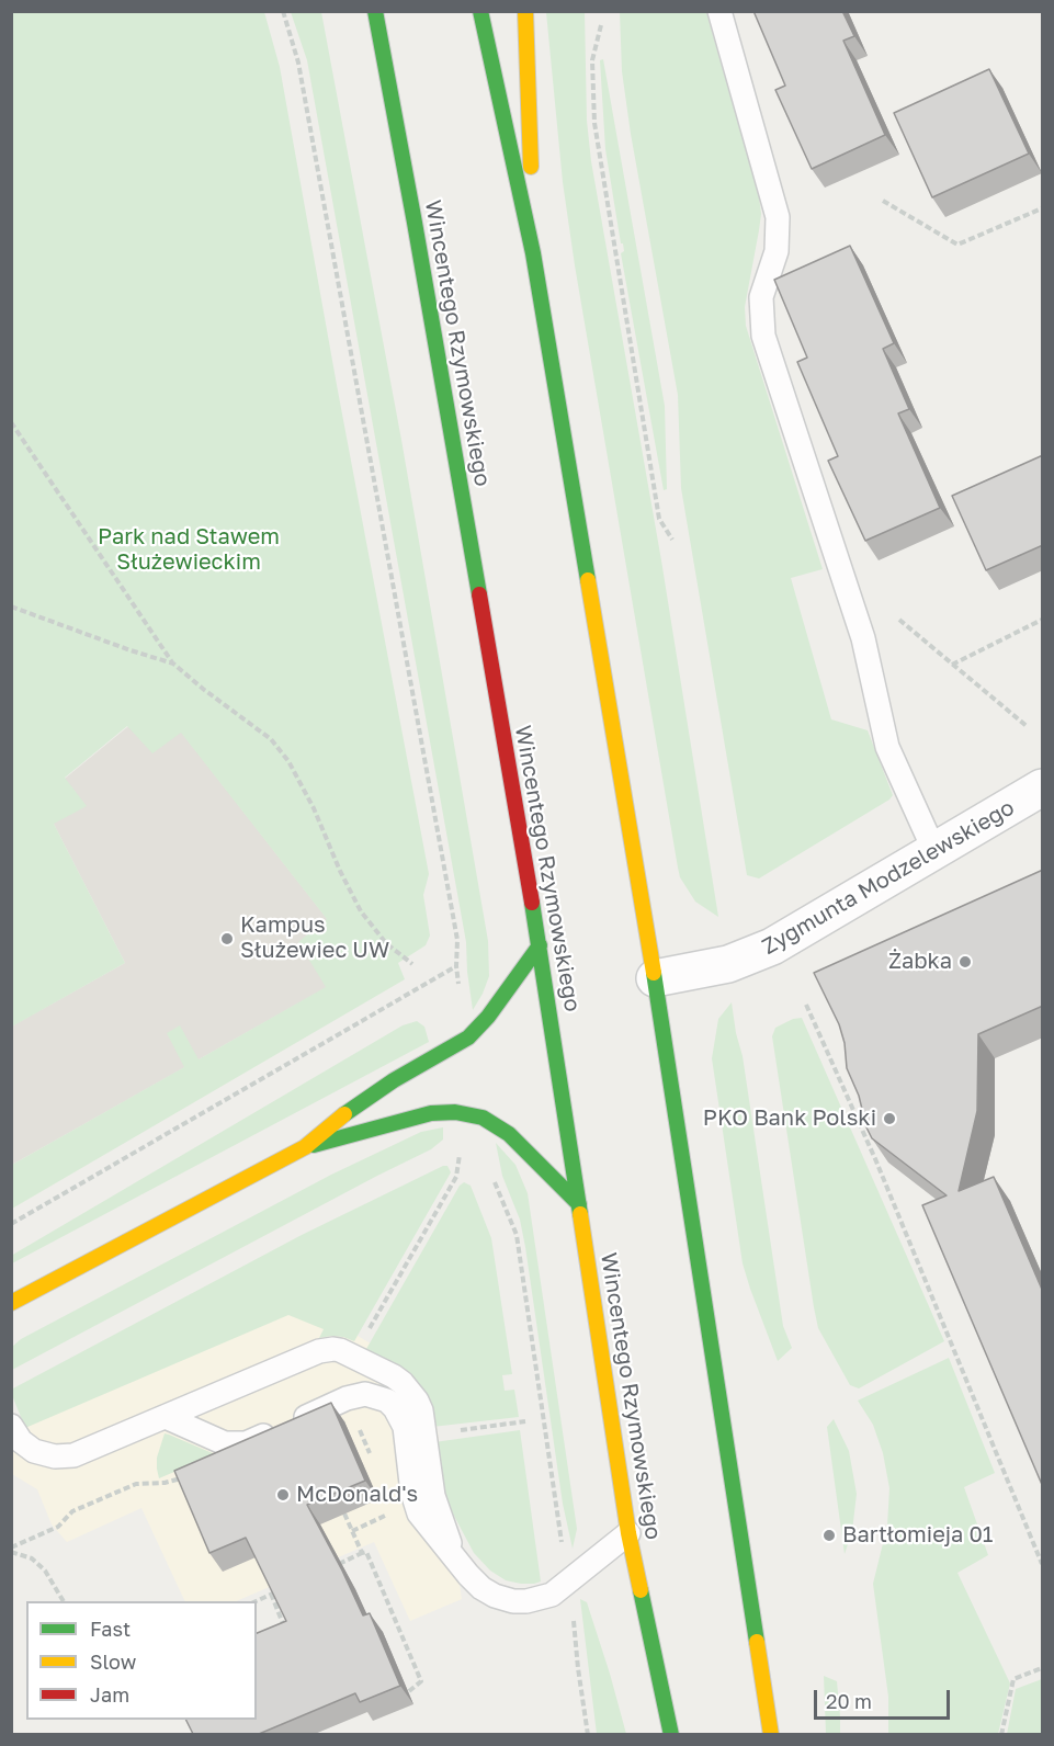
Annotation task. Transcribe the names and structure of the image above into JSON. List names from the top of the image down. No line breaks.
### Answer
{"streets":{"main road":["Wincentego Rzymowskiego"],"street":["Zygmunta Modzelewskiego"]},"parks":["Park nad Stawem Służewieckim"],"places":["Kampus Służewiec UW","Żabka","PKO Bank Polski","McDonald's","Bartłomieja 01"],"legend":["Fast","Slow","Jam"],"scale_bar":"20 m"}
